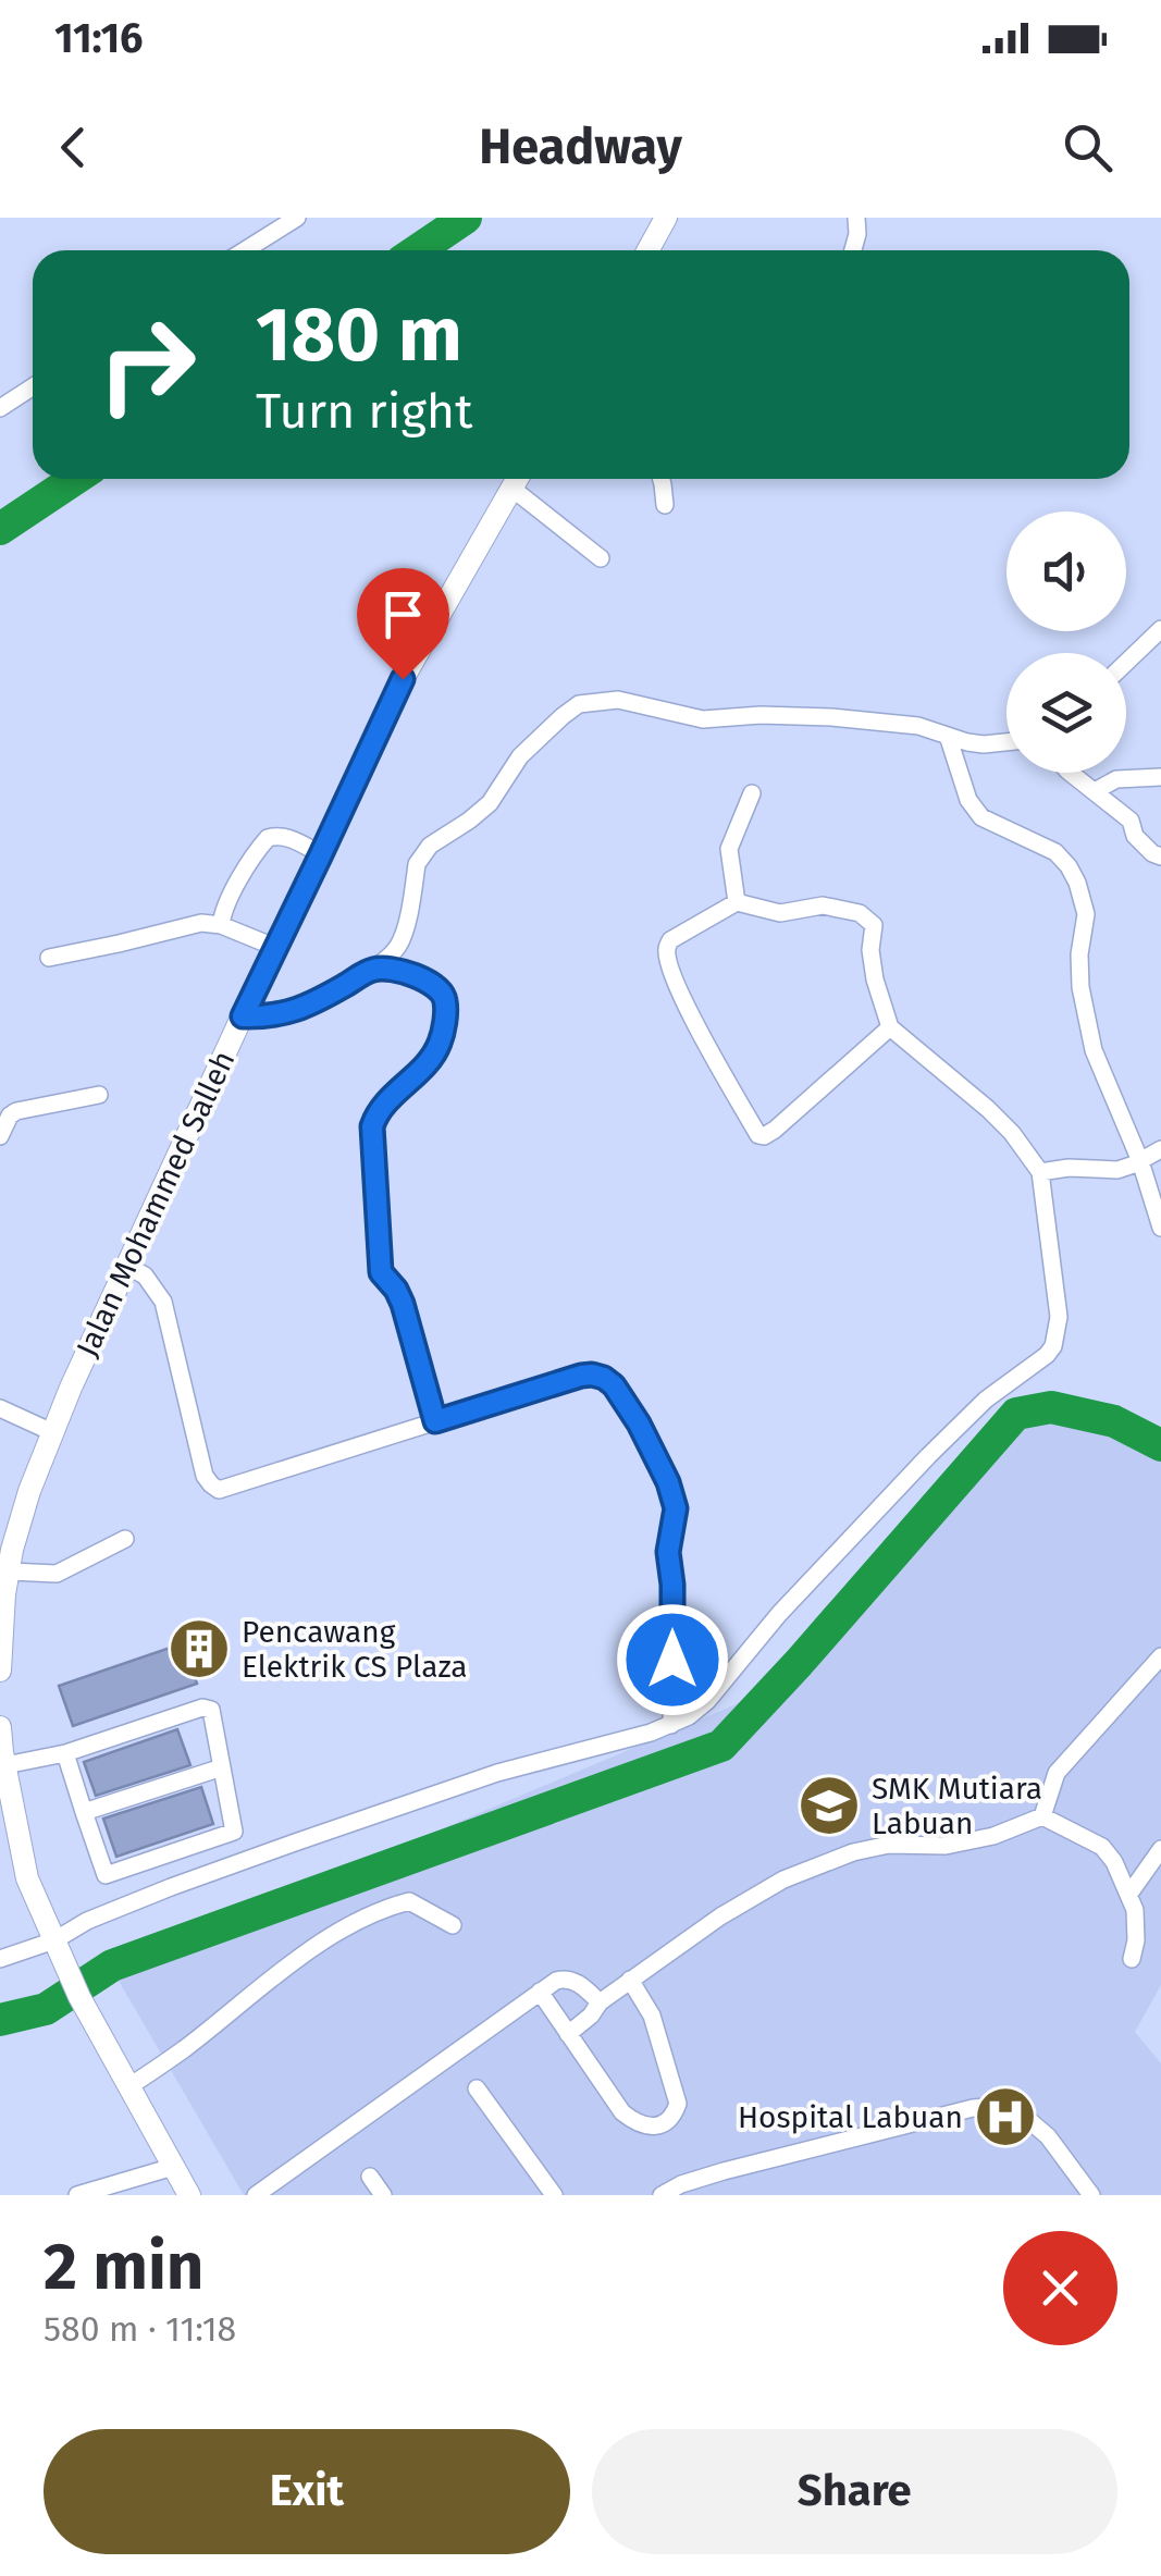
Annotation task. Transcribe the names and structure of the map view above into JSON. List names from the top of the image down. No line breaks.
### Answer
{"streets":{"main road":["Jalan Mohammed Salleh"]},"places":{"building":["Pencawang Elektrik CS Plaza"],"school or university":["SMK Mutiara Labuan"],"hospital":["Hospital Labuan"]},"page":{"status":"11:16","header":"Headway","turn":["180 m","Turn right"],"heading":["2 min","580 m · 11:18"],"buttons":["Exit","Share"]}}
